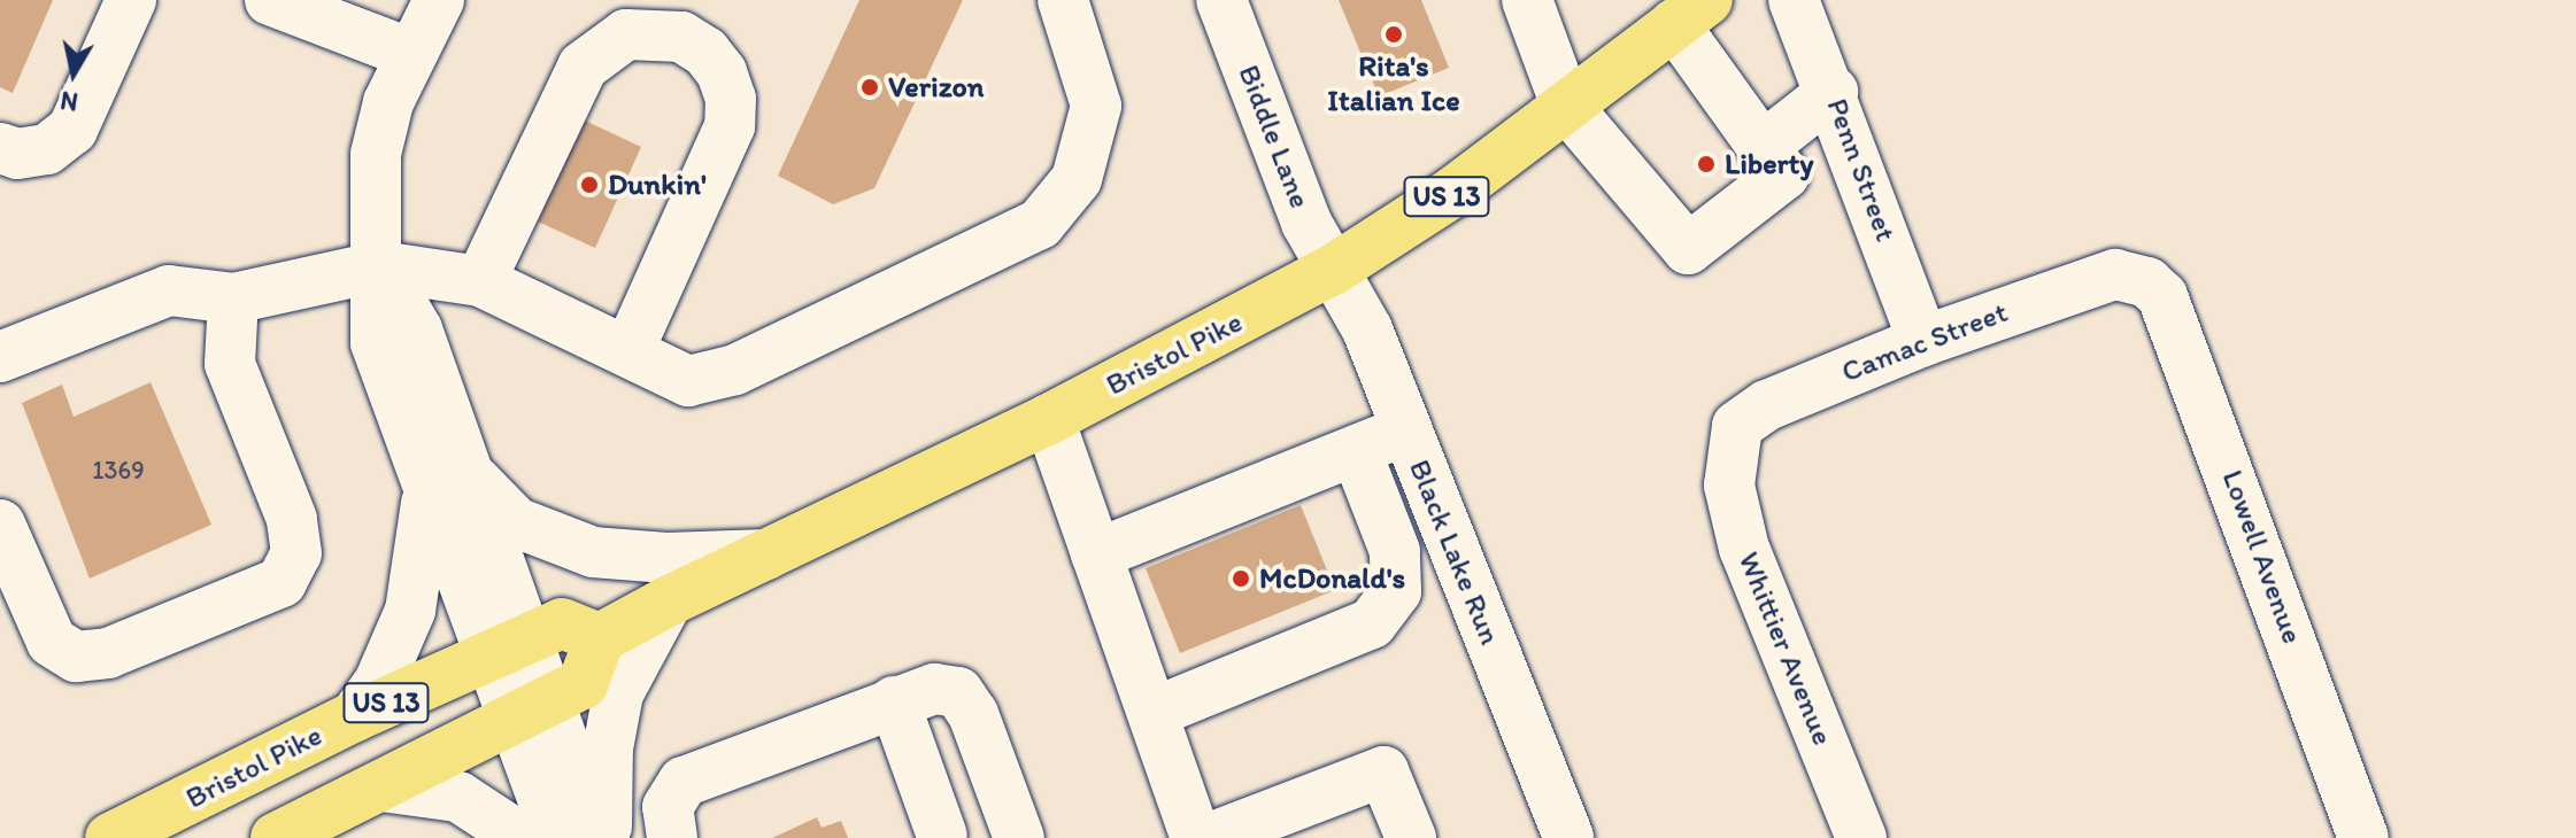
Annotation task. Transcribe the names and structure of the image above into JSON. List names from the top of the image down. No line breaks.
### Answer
{"streets":{"main road":["US 13","Bristol Pike"],"street":["Biddle Lane","Penn Street","Camac Street","Black Lake Run","Lowell Avenue","Whittier Avenue"]},"crossings":[["Biddle Lane","Bristol Pike"],["Biddle Lane","Black Lake Run"],["Penn Street","Camac Street"],["US 13","Bristol Pike"],["Camac Street","Lowell Avenue"],["Camac Street","Whittier Avenue"],["Bristol Pike","Black Lake Run"]],"places":["Rita's Italian Ice","Verizon","Liberty","Dunkin'","McDonald's"],"house_numbers":["1369"],"north":"bottom"}
